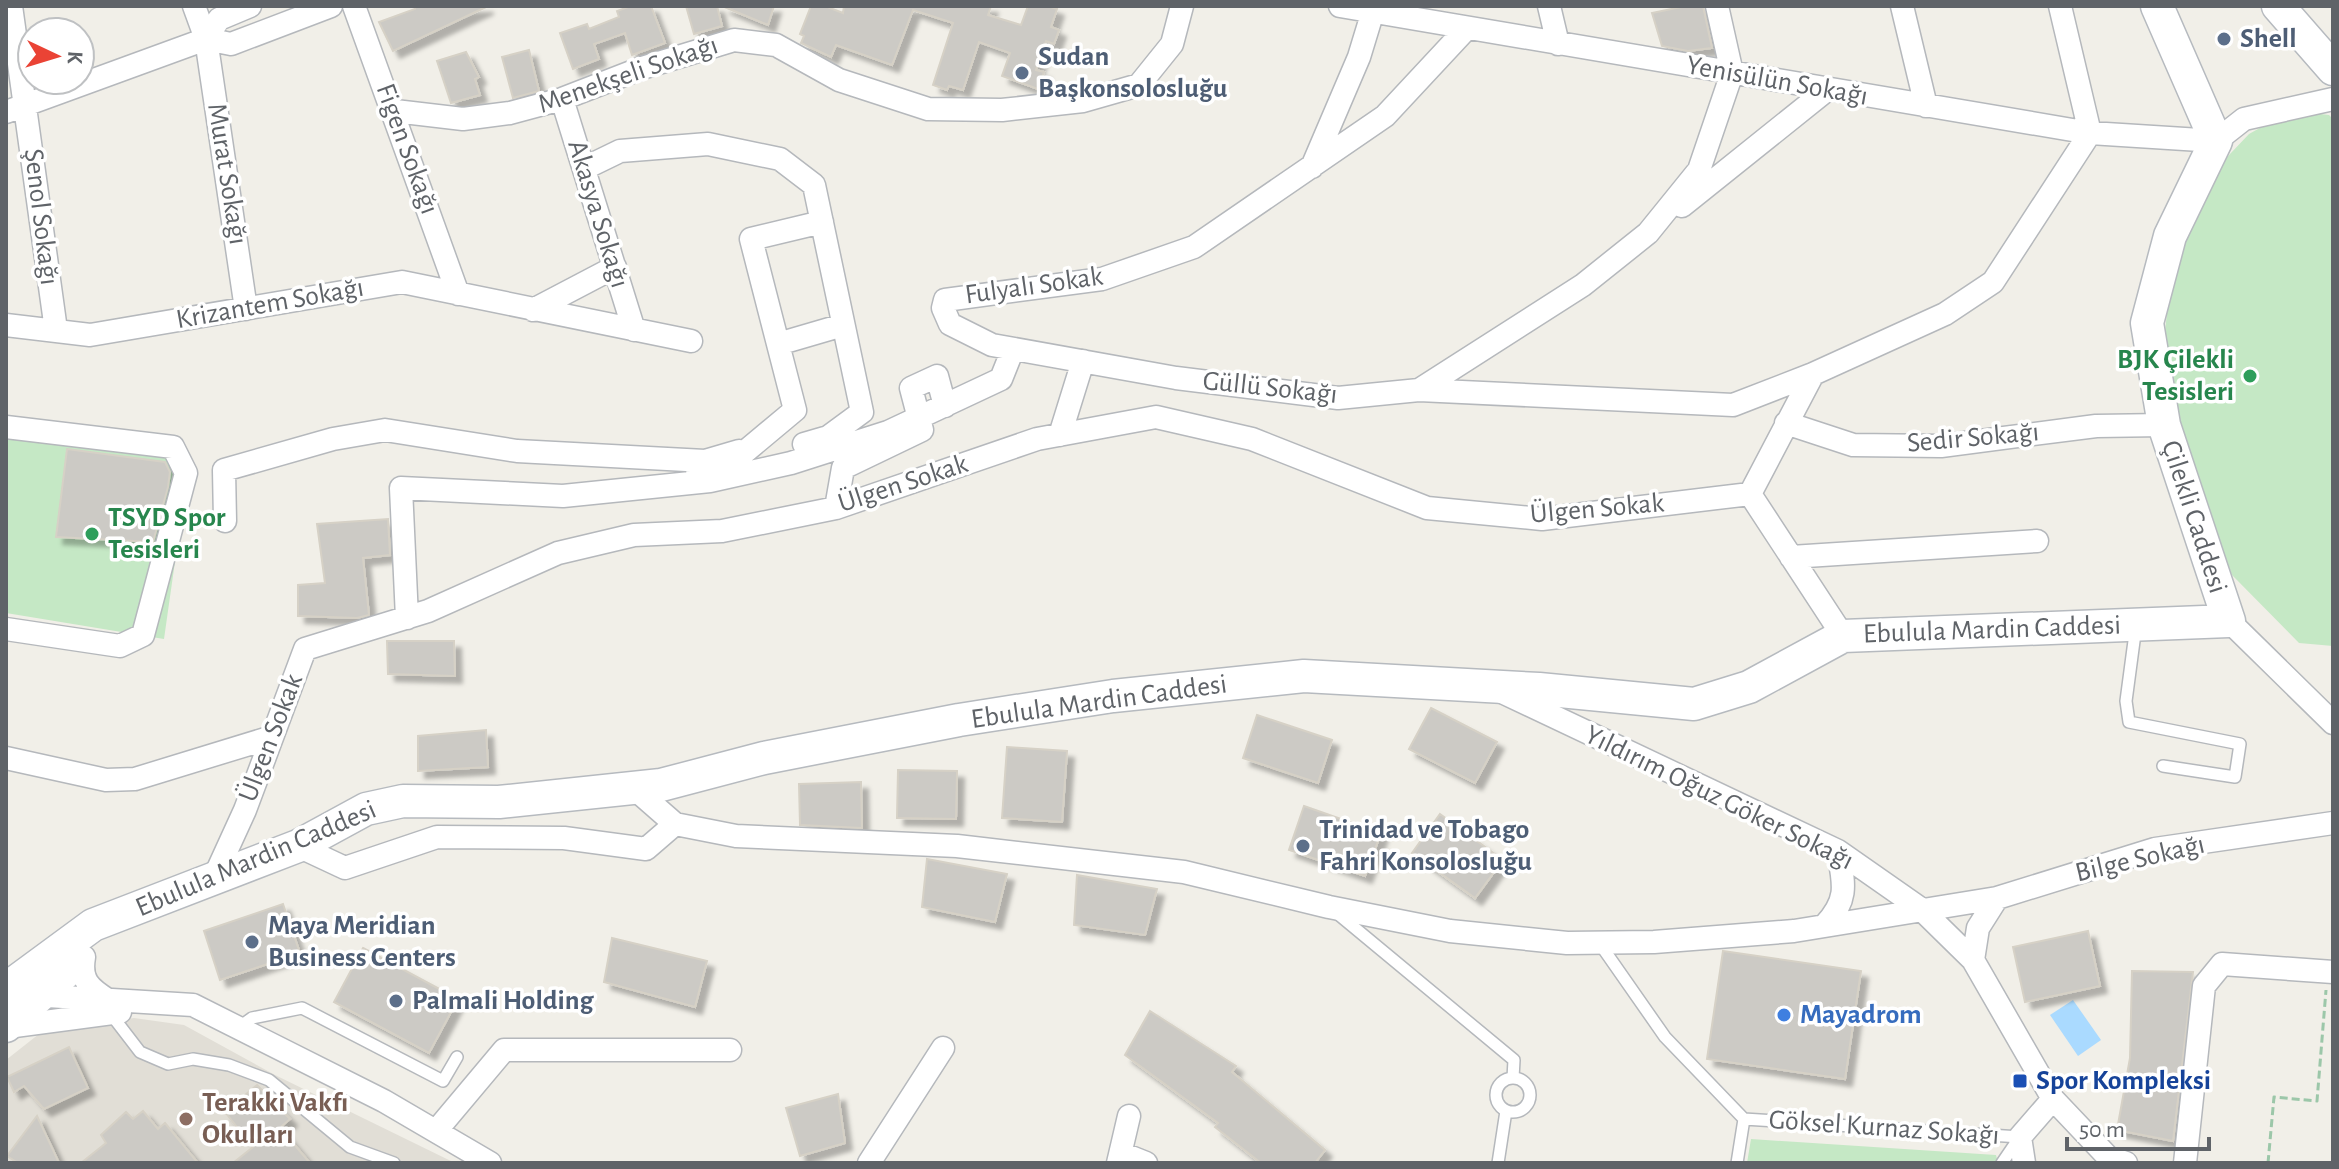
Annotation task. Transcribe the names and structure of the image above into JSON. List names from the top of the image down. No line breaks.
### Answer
{"streets":{"street":["Menekşeli Sokağı","Yenisülün Sokağı","Figen Sokağı","Murat Sokağı","Akasya Sokağı","Şenol Sokağı","Fulyalı Sokak","Krizantem Sokağı","Güllü Sokağı","Sedir Sokağı","Ülgen Sokak","Çilekli Caddesi","Ebulula Mardin Caddesi","Yıldırım Oğuz Göker Sokağı","Bilge Sokağı"],"lane":["Göksel Kurnaz Sokağı"]},"crossings":[["Menekşeli Sokağı","Figen Sokağı"],["Menekşeli Sokağı","Akasya Sokağı"],["Yenisülün Sokağı","Güllü Sokağı"],["Yenisülün Sokağı","Çilekli Caddesi"],["Figen Sokağı","Krizantem Sokağı"],["Murat Sokağı","Krizantem Sokağı"],["Akasya Sokağı","Krizantem Sokağı"],["Şenol Sokağı","Krizantem Sokağı"],["Fulyalı Sokak","Güllü Sokağı"],["Sedir Sokağı","Çilekli Caddesi"],["Ülgen Sokak","Ebulula Mardin Caddesi"],["Çilekli Caddesi","Ebulula Mardin Caddesi"],["Ebulula Mardin Caddesi","Yıldırım Oğuz Göker Sokağı"],["Yıldırım Oğuz Göker Sokağı","Bilge Sokağı"]],"places":{"other":["Shell","Sudan Başkonsolosluğu","BJK Çilekli Tesisleri","TSYD Spor Tesisleri","Trinidad ve Tobago Fahri Konsolosluğu","Maya Meridian Business Centers","Palmali Holding","Mayadrom","Terakki Vakfı Okulları"],"transit":["Spor Kompleksi"]},"scale_bar":"50 m","north":"right"}
